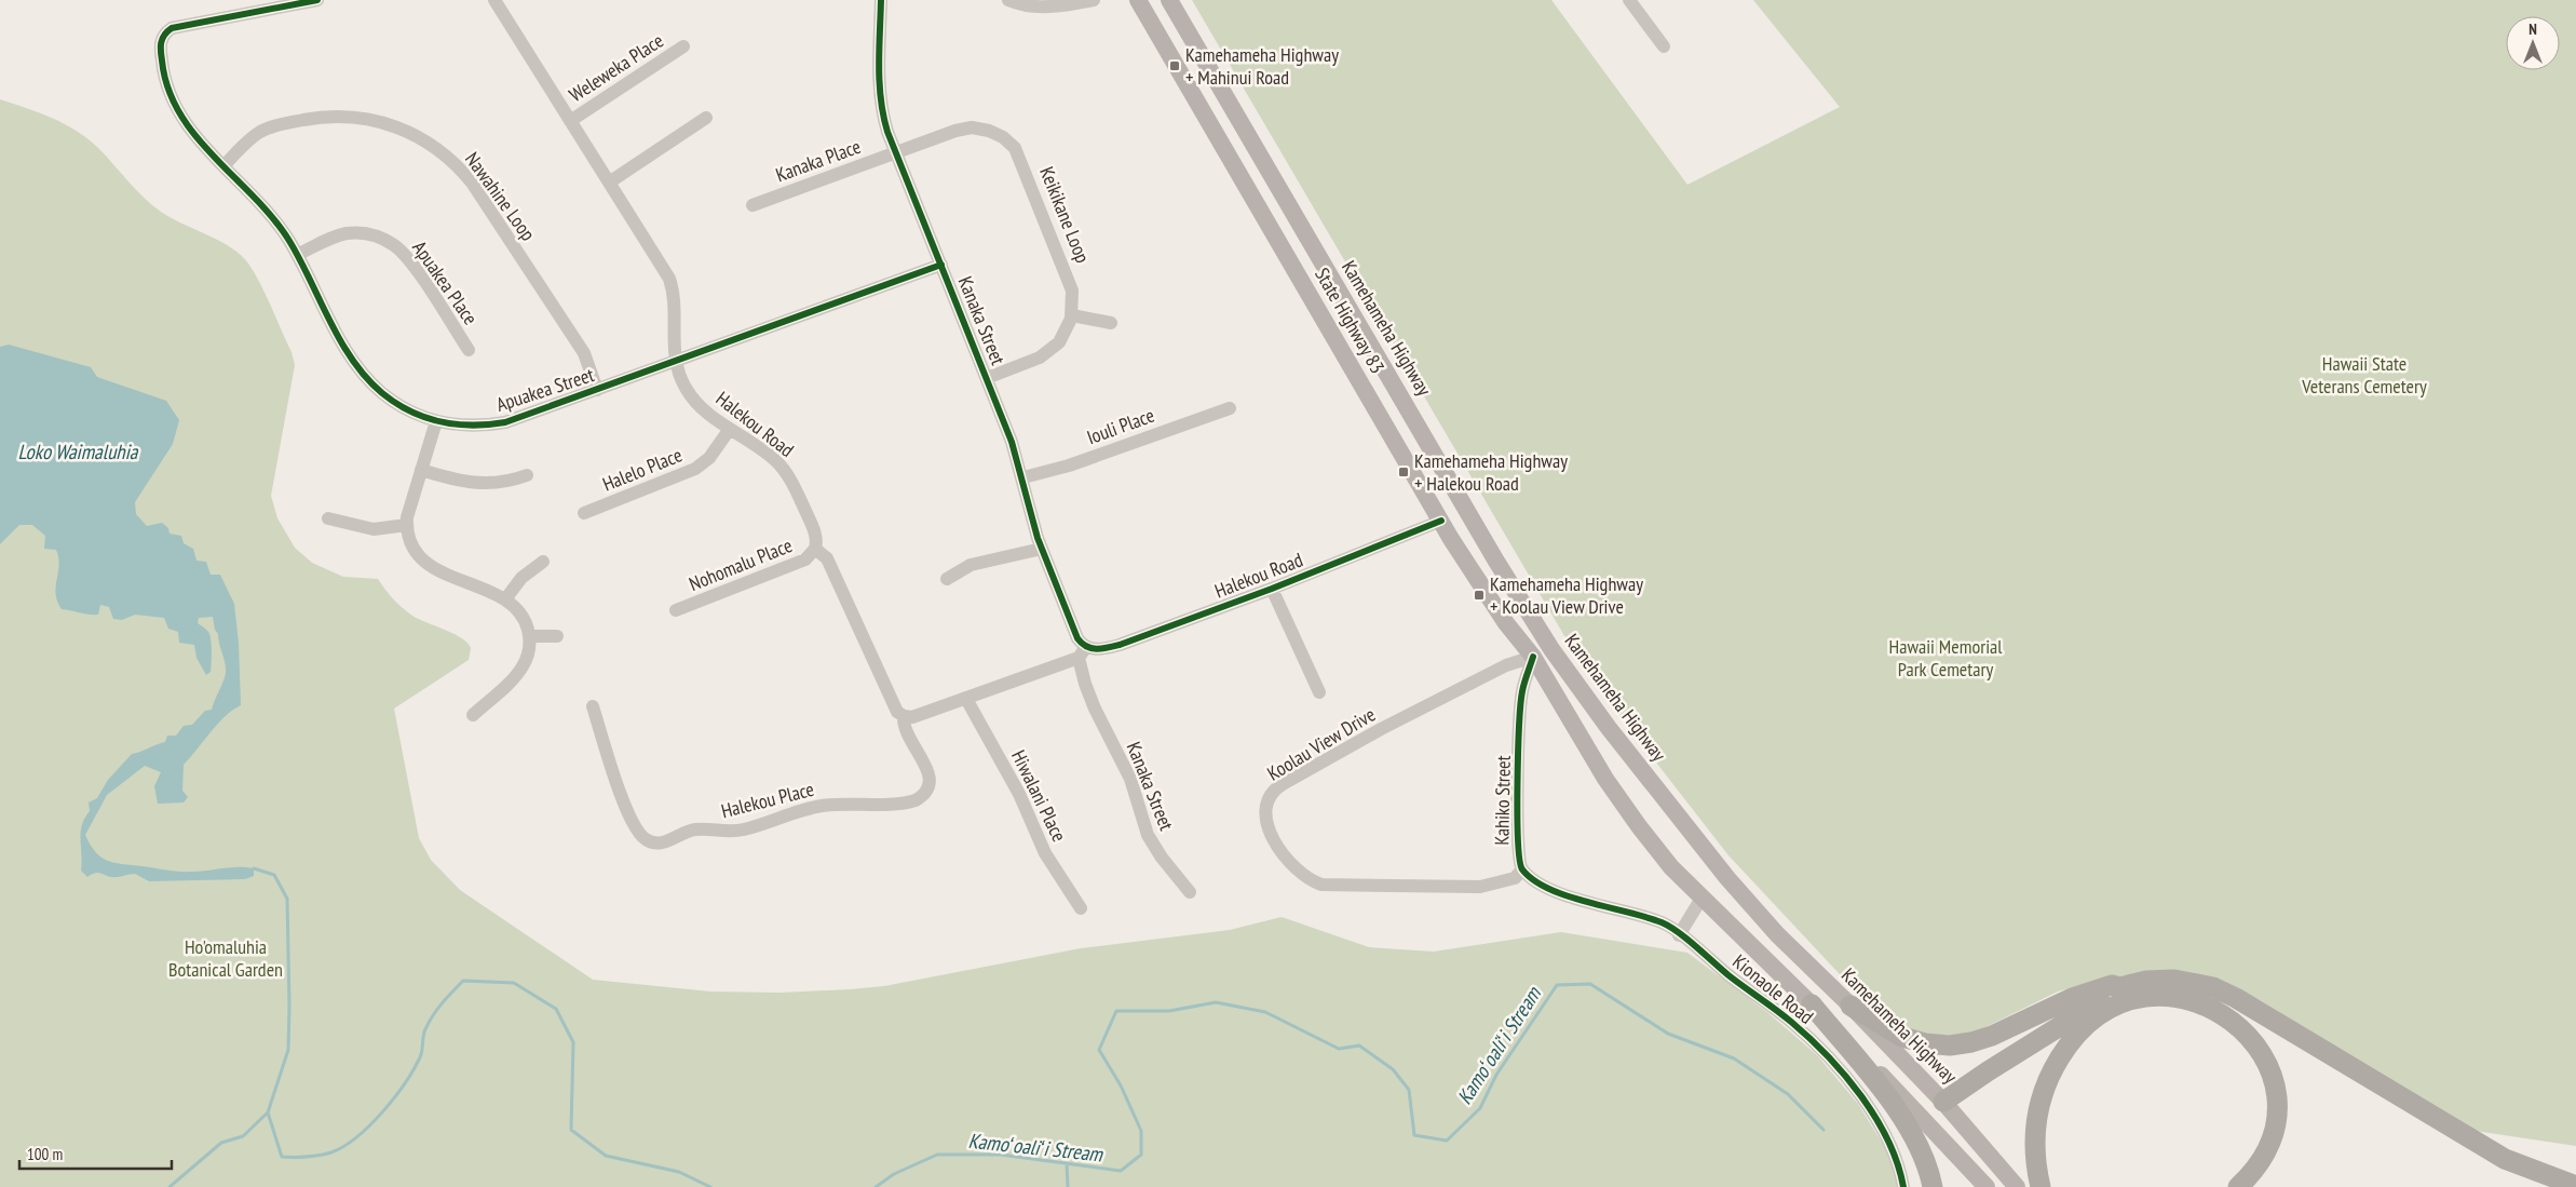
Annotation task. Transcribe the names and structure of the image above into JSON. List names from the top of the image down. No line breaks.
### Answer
{"streets":{"main road":["State Highway 83","Kamehameha Highway"],"street":["Weleweka Place","Kanaka Place","Nawahine Loop","Keikikane Loop","Apuakea Place","Kanaka Street","Apuakea Street","Halekou Road","Iouli Place","Halelo Place","Nohomalu Place","Koolau View Drive","Hiwalani Place","Halekou Place","Kahiko Street","Kionaole Road"]},"crossings":[["Weleweka Place","Halekou Road"],["Kanaka Place","Keikikane Loop"],["Kanaka Place","Kanaka Street"],["Nawahine Loop","Apuakea Street"],["Keikikane Loop","Kanaka Street"],["Apuakea Place","Apuakea Street"],["Kanaka Street","Apuakea Street"],["Kanaka Street","Halekou Road"],["Kanaka Street","Iouli Place"],["State Highway 83","Halekou Road"],["State Highway 83","Koolau View Drive"],["State Highway 83","Kahiko Street"],["Apuakea Street","Halekou Road"],["Halekou Road","Halelo Place"],["Halekou Road","Nohomalu Place"],["Halekou Road","Hiwalani Place"],["Halekou Road","Halekou Place"],["Koolau View Drive","Kahiko Street"],["Kahiko Street","Kionaole Road"]],"water":["Loko Waimaluhia","Kamoʻoaliʻi Stream"],"parks":["Hawaii State Veterans Cemetery","Hawaii Memorial Park Cemetary","Ho'omaluhia Botanical Garden"],"places":{"transit":["Kamehameha Highway + Mahinui Road","Kamehameha Highway + Halekou Road","Kamehameha Highway + Koolau View Drive"]},"scale_bar":"100 m","north":"top"}
